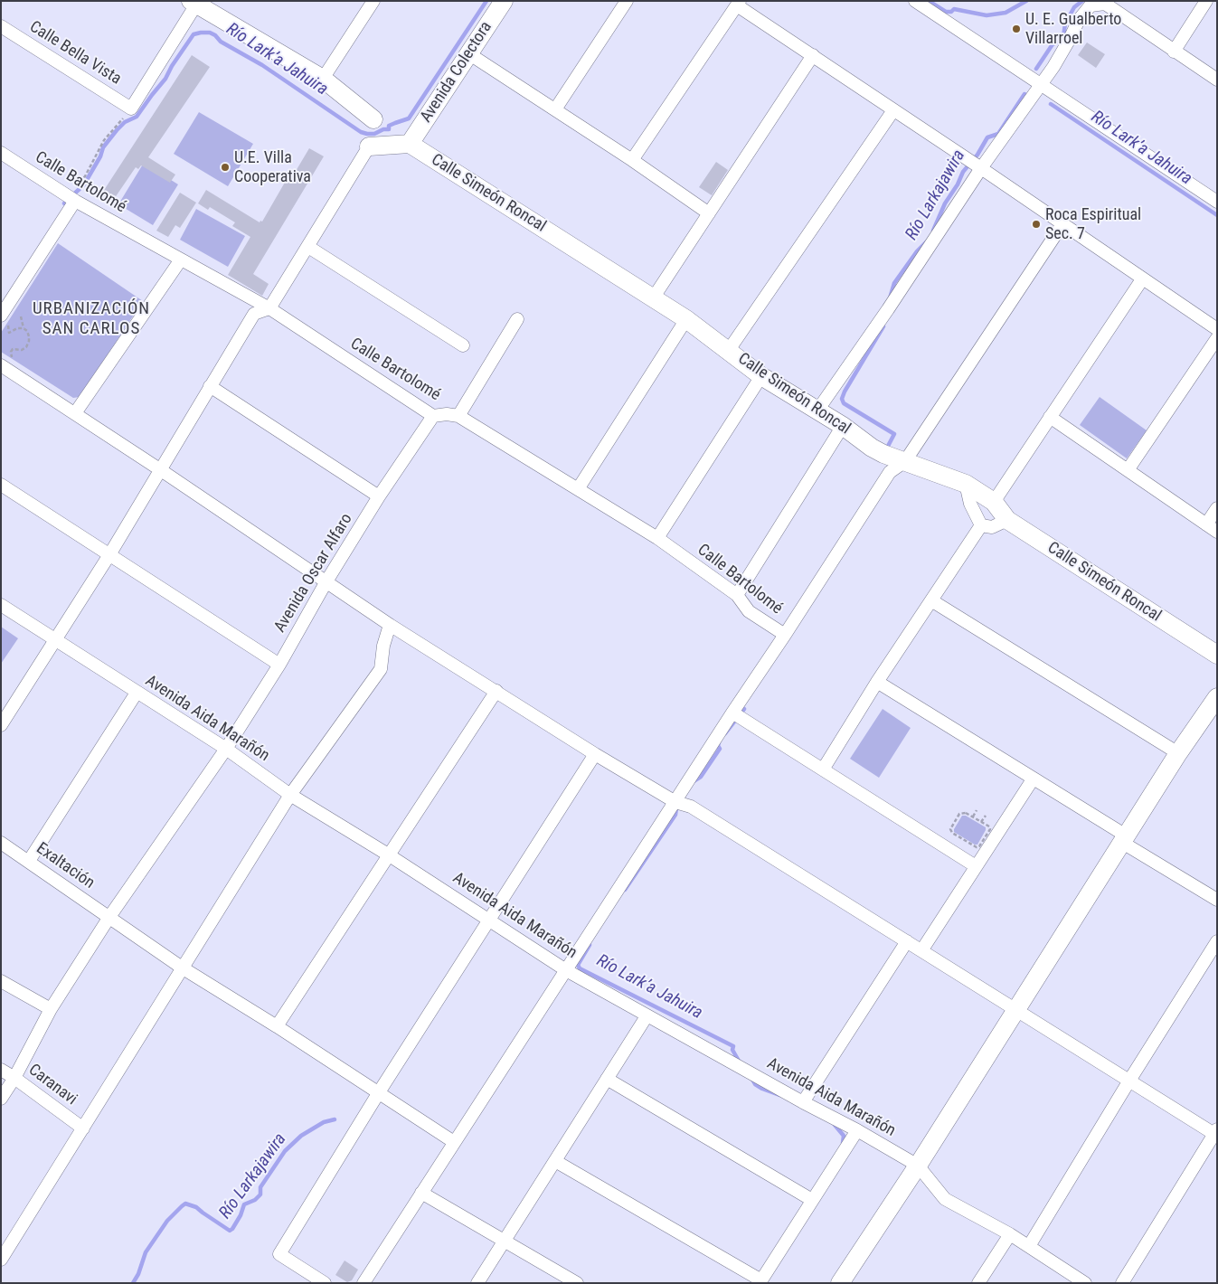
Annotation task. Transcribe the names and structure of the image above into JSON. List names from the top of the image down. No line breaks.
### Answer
{"streets":{"street":["Calle Bella Vista","Avenida Colectora","Calle Bartolomé","Calle Simeón Roncal","Avenida Oscar Alfaro","Avenida Aida Marañón","Exaltación","Caranavi"]},"crossings":[["Avenida Colectora","Calle Simeón Roncal"],["Calle Bartolomé","Avenida Oscar Alfaro"],["Avenida Oscar Alfaro","Avenida Aida Marañón"],["Avenida Oscar Alfaro","Exaltación"],["Avenida Oscar Alfaro","Caranavi"]],"districts":["URBANIZACIÓN SAN CARLOS"],"water":["Río Lark’a Jahuira","Río Larkajawira"],"places":["U. E. Gualberto Villarroel","U.E. Villa Cooperativa","Roca Espiritual Sec. 7"]}
